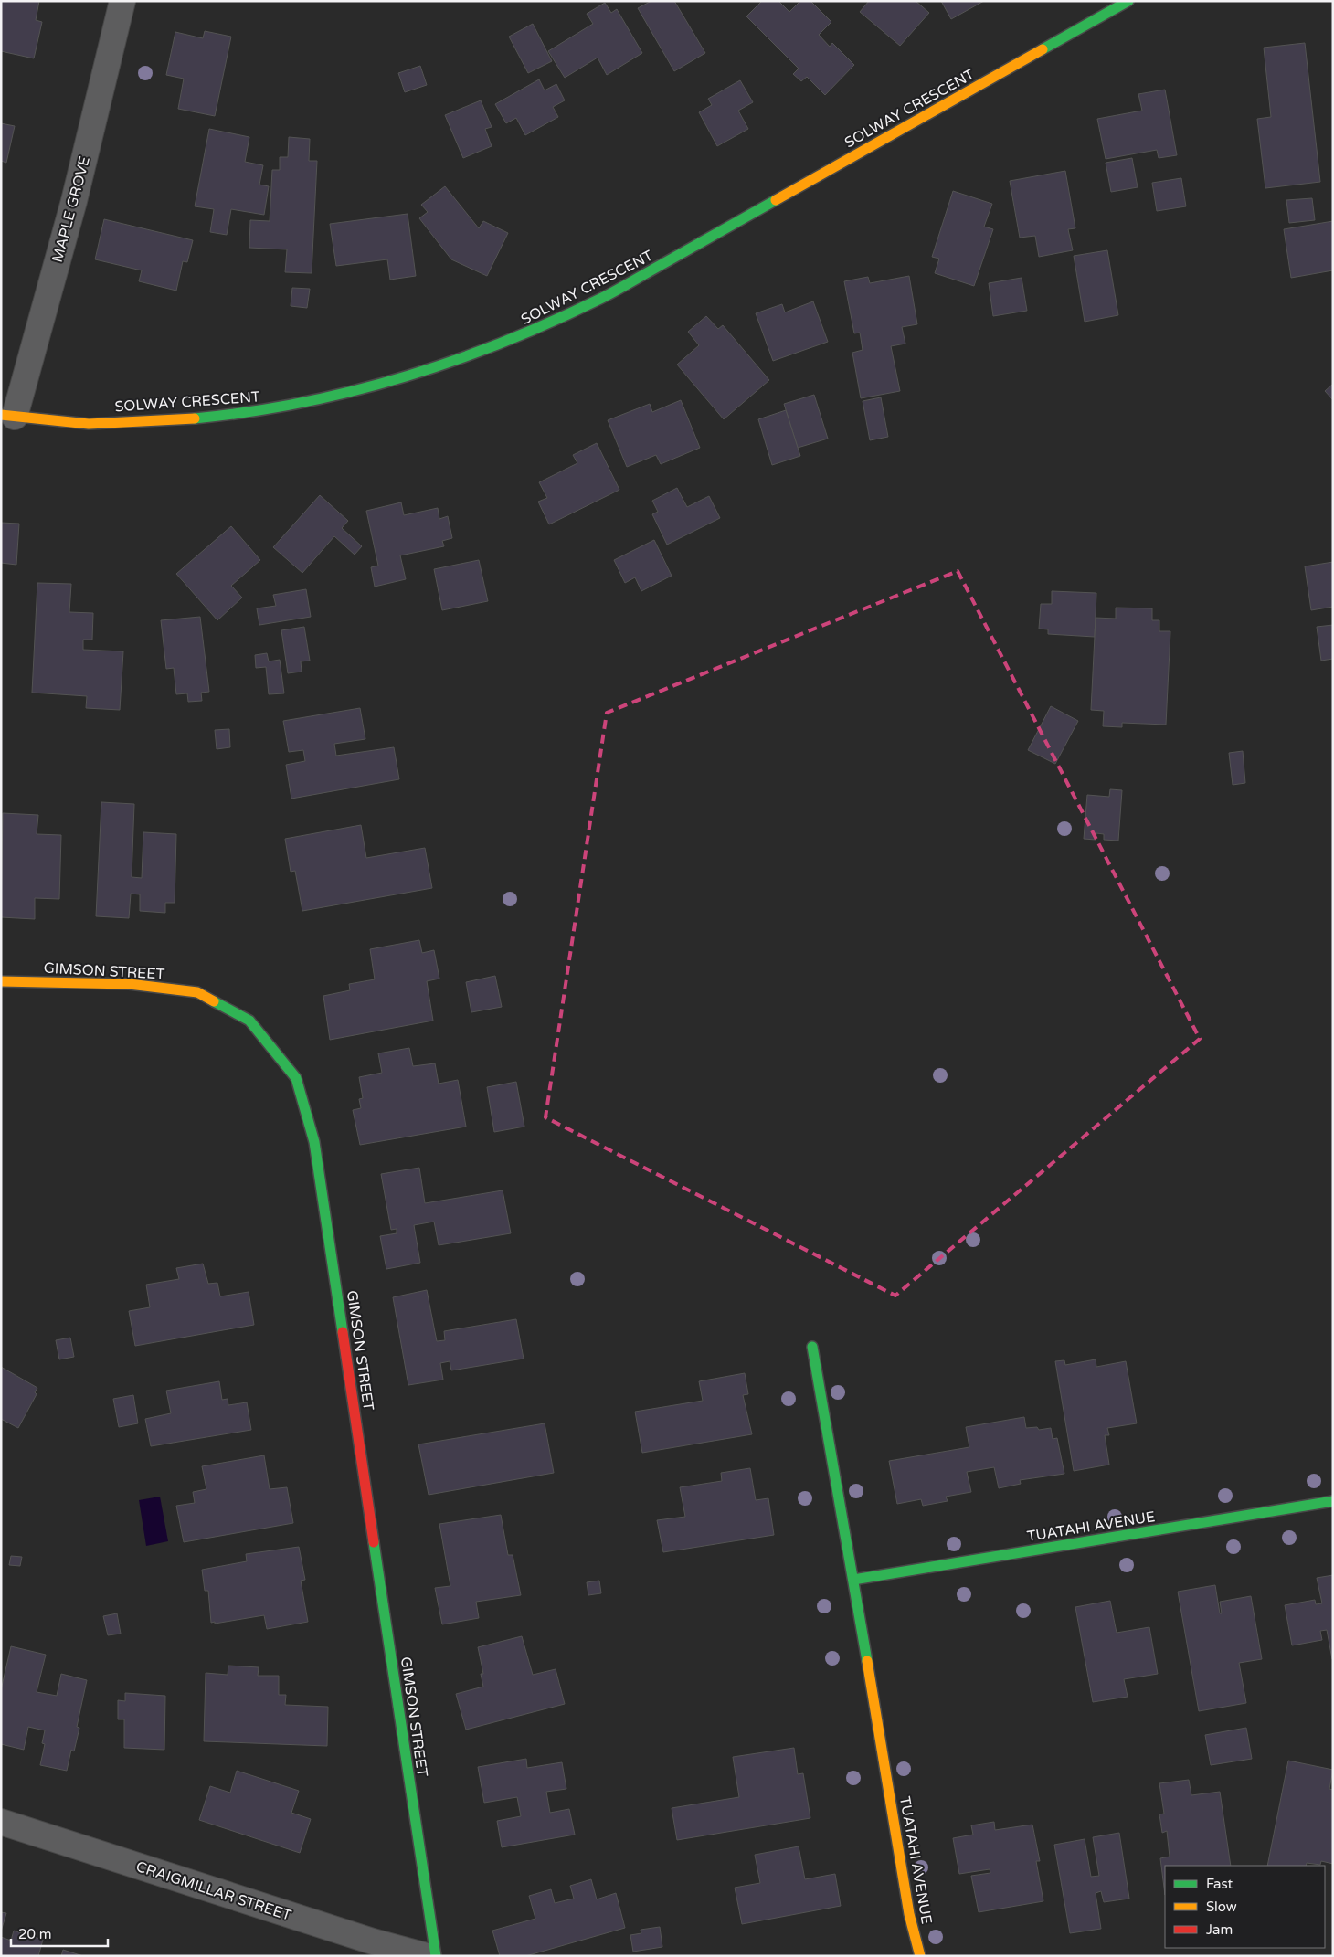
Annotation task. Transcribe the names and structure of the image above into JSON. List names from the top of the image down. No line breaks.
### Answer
{"streets":{"street":["SOLWAY CRESCENT","MAPLE GROVE","GIMSON STREET","TUATAHI AVENUE","CRAIGMILLAR STREET"]},"crossings":[["SOLWAY CRESCENT","MAPLE GROVE"]],"legend":["Fast","Slow","Jam"],"scale_bar":"20 m"}
